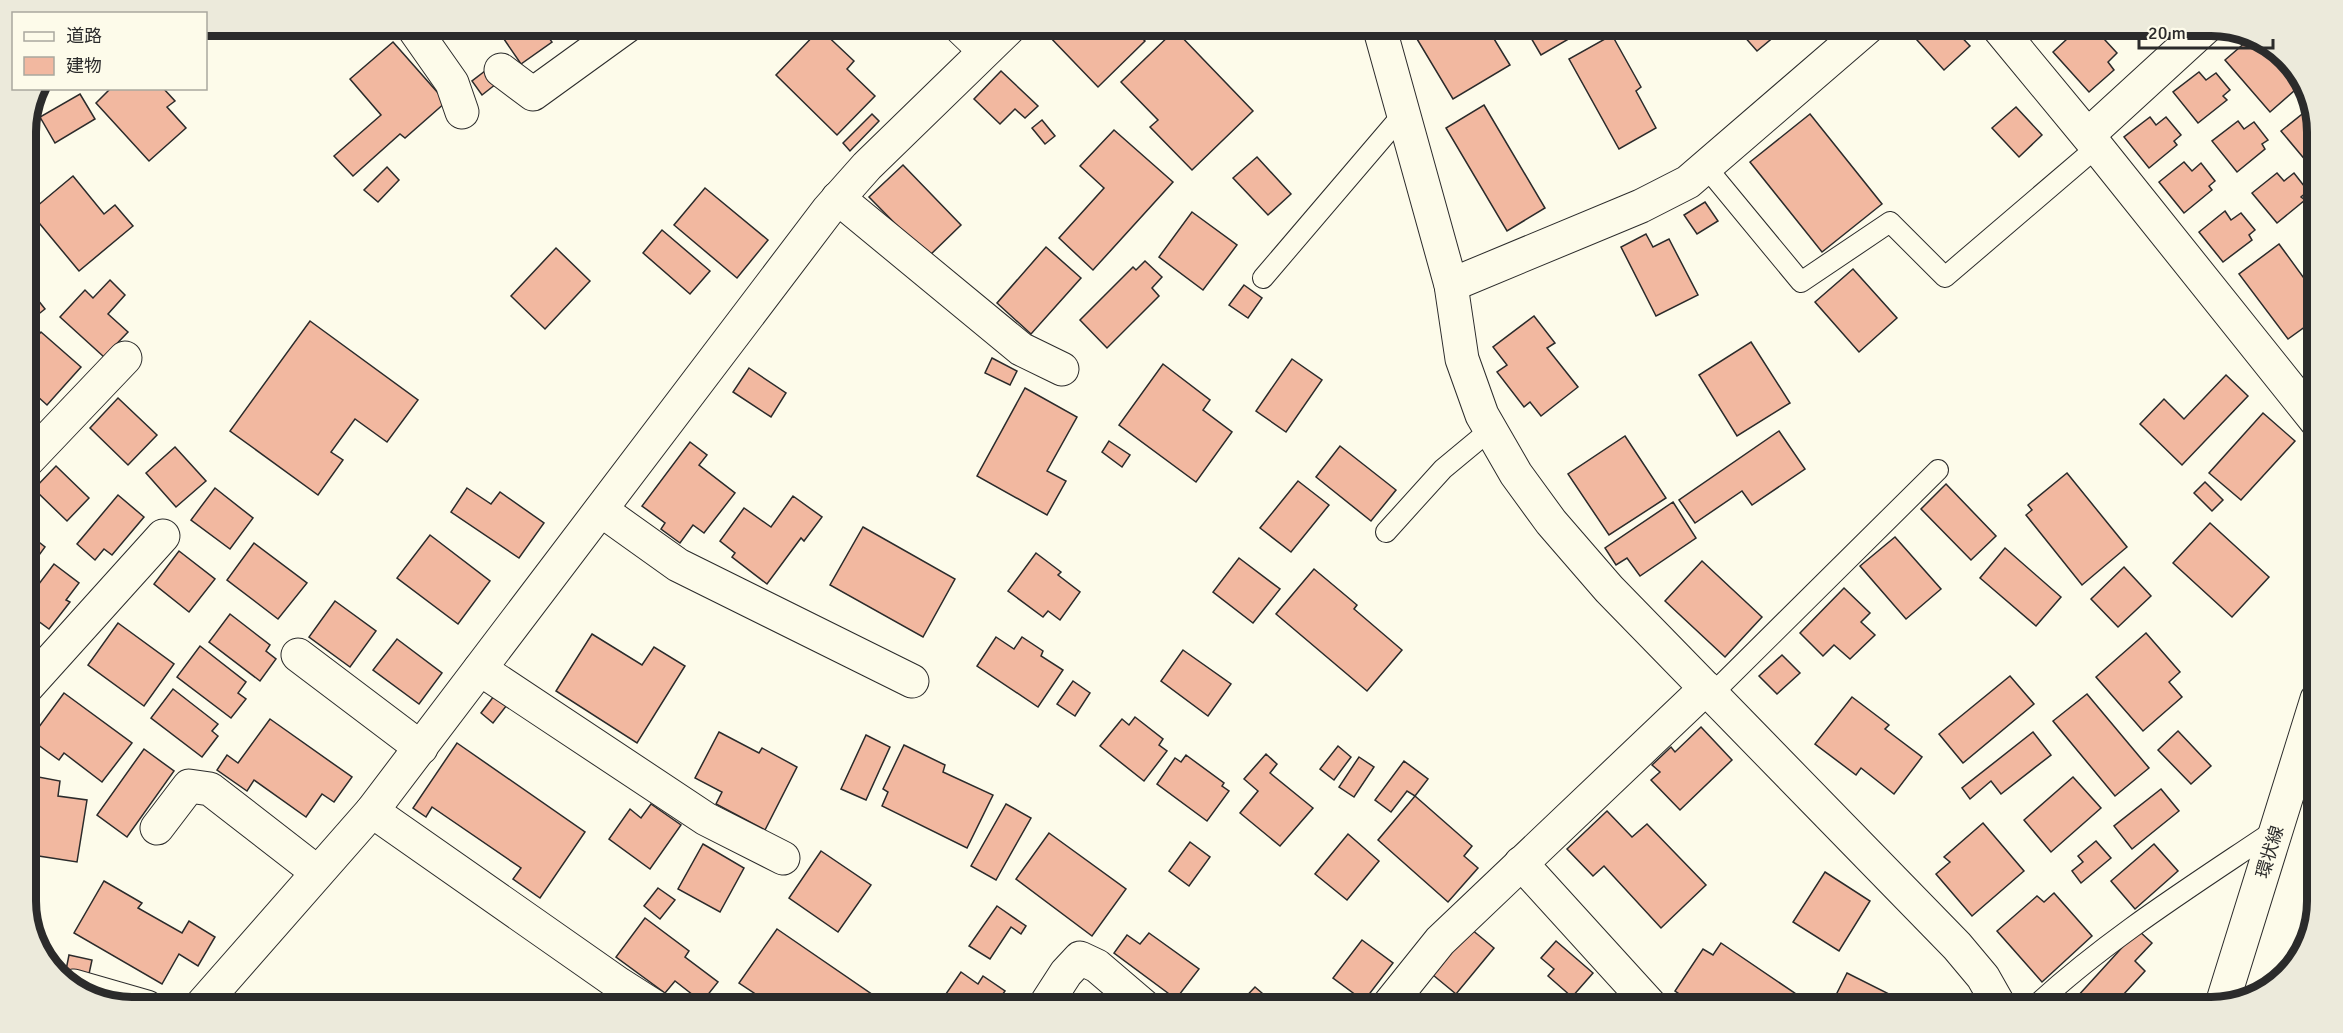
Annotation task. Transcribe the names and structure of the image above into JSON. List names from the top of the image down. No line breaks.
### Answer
{"streets":{"street":["環状線"]},"legend":["道路","建物"],"scale_bar":"20 m"}
